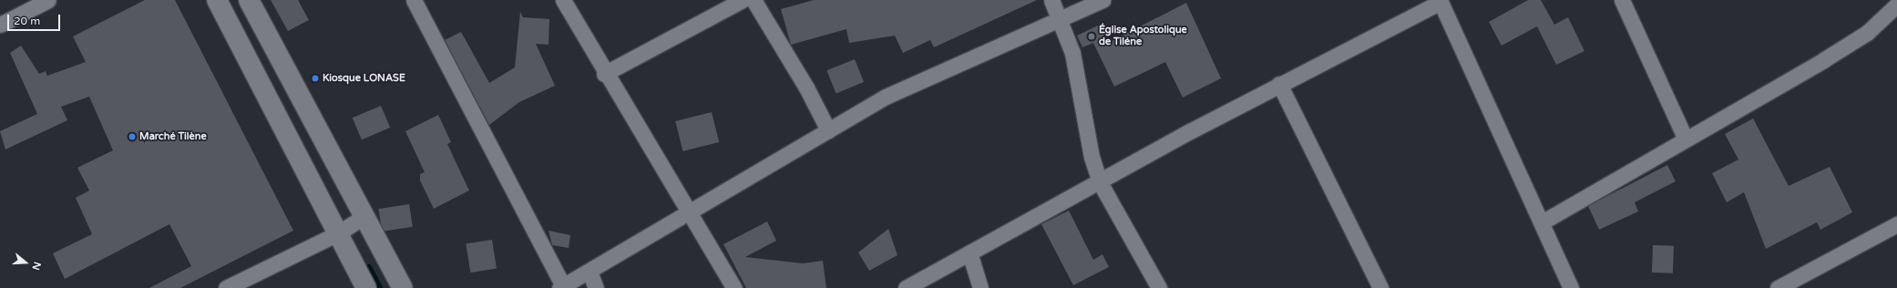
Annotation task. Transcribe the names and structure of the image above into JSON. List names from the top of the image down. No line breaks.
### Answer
{"places":["Église Apostolique de Tiléne","Kiosque LONASE","Marché Tilène"],"scale_bar":"20 m","north":"right"}
